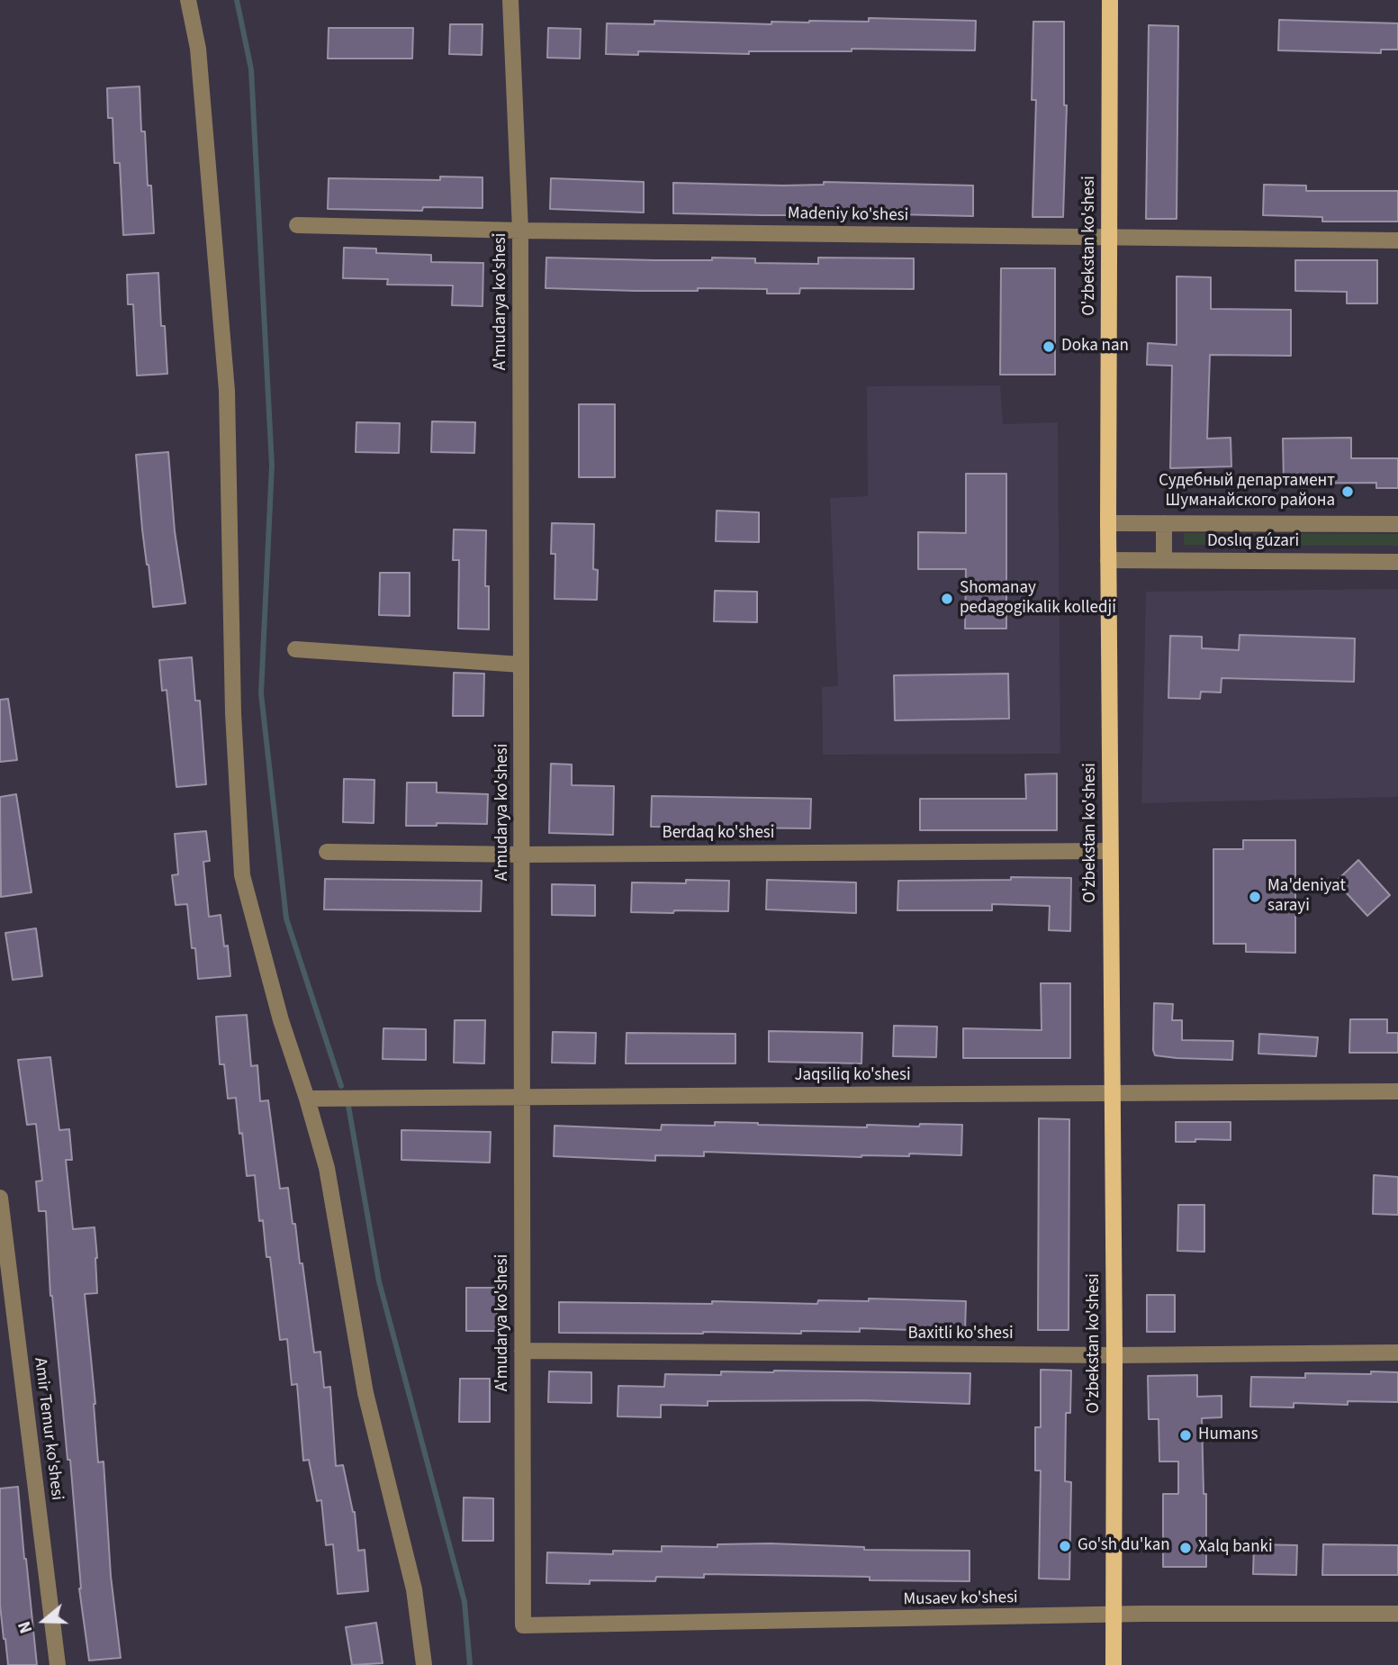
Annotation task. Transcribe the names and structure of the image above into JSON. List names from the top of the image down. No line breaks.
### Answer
{"streets":{"main road":["O'zbekstan ko'shesi"],"street":["Madeniy ko'shesi","A'mudarya ko'shesi","Doslıq gúzari","Berdaq ko'shesi","Jaqsiliq ko'shesi","Baxitli ko'shesi","Amir Temur ko'shesi","Musaev ko'shesi"]},"crossings":[["Madeniy ko'shesi","O'zbekstan ko'shesi"],["Madeniy ko'shesi","A'mudarya ko'shesi"],["O'zbekstan ko'shesi","Doslıq gúzari"],["O'zbekstan ko'shesi","Berdaq ko'shesi"],["O'zbekstan ko'shesi","Jaqsiliq ko'shesi"],["O'zbekstan ko'shesi","Baxitli ko'shesi"],["O'zbekstan ko'shesi","Musaev ko'shesi"],["A'mudarya ko'shesi","Berdaq ko'shesi"],["A'mudarya ko'shesi","Jaqsiliq ko'shesi"],["A'mudarya ko'shesi","Baxitli ko'shesi"],["A'mudarya ko'shesi","Musaev ko'shesi"]],"places":["Doka nan","Судебный департамент Шуманайского района","Shomanay pedagogikalik kolledji","Ma'deniyat sarayi","Humans","Go'sh du'kan","Xalq banki"],"north":"left"}
